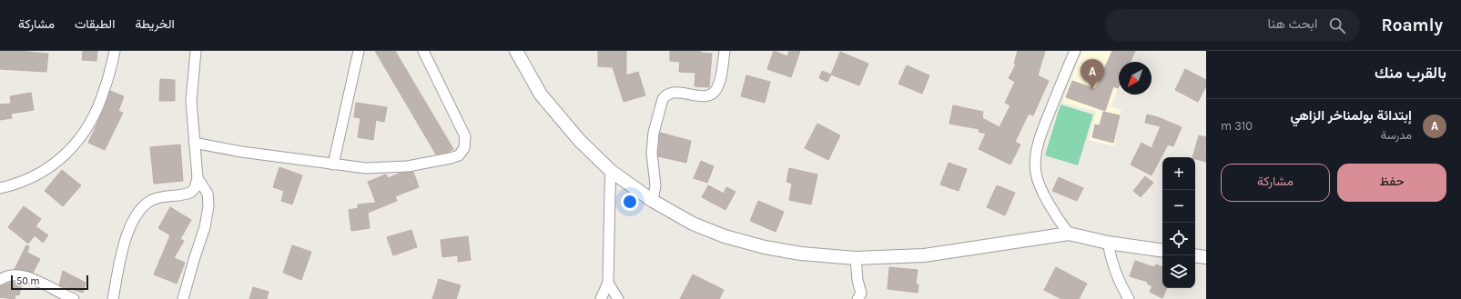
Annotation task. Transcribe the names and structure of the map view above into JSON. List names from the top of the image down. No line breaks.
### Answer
{"scale_bar":"50 m","north":"bottom left","page":{"header":"Roamly","search":"ابحث هنا","nav":["الخريطة","الطبقات","مشاركة"],"heading":"بالقرب منك","pins":"A","list":[{"mark":"A","name":"إبتدائة بولمناخر الزاهي","note":"مدرسة","value":"310 m"}],"buttons":["حفظ","مشاركة"],"map_buttons":["+","−"],"scale":"50 m"}}
